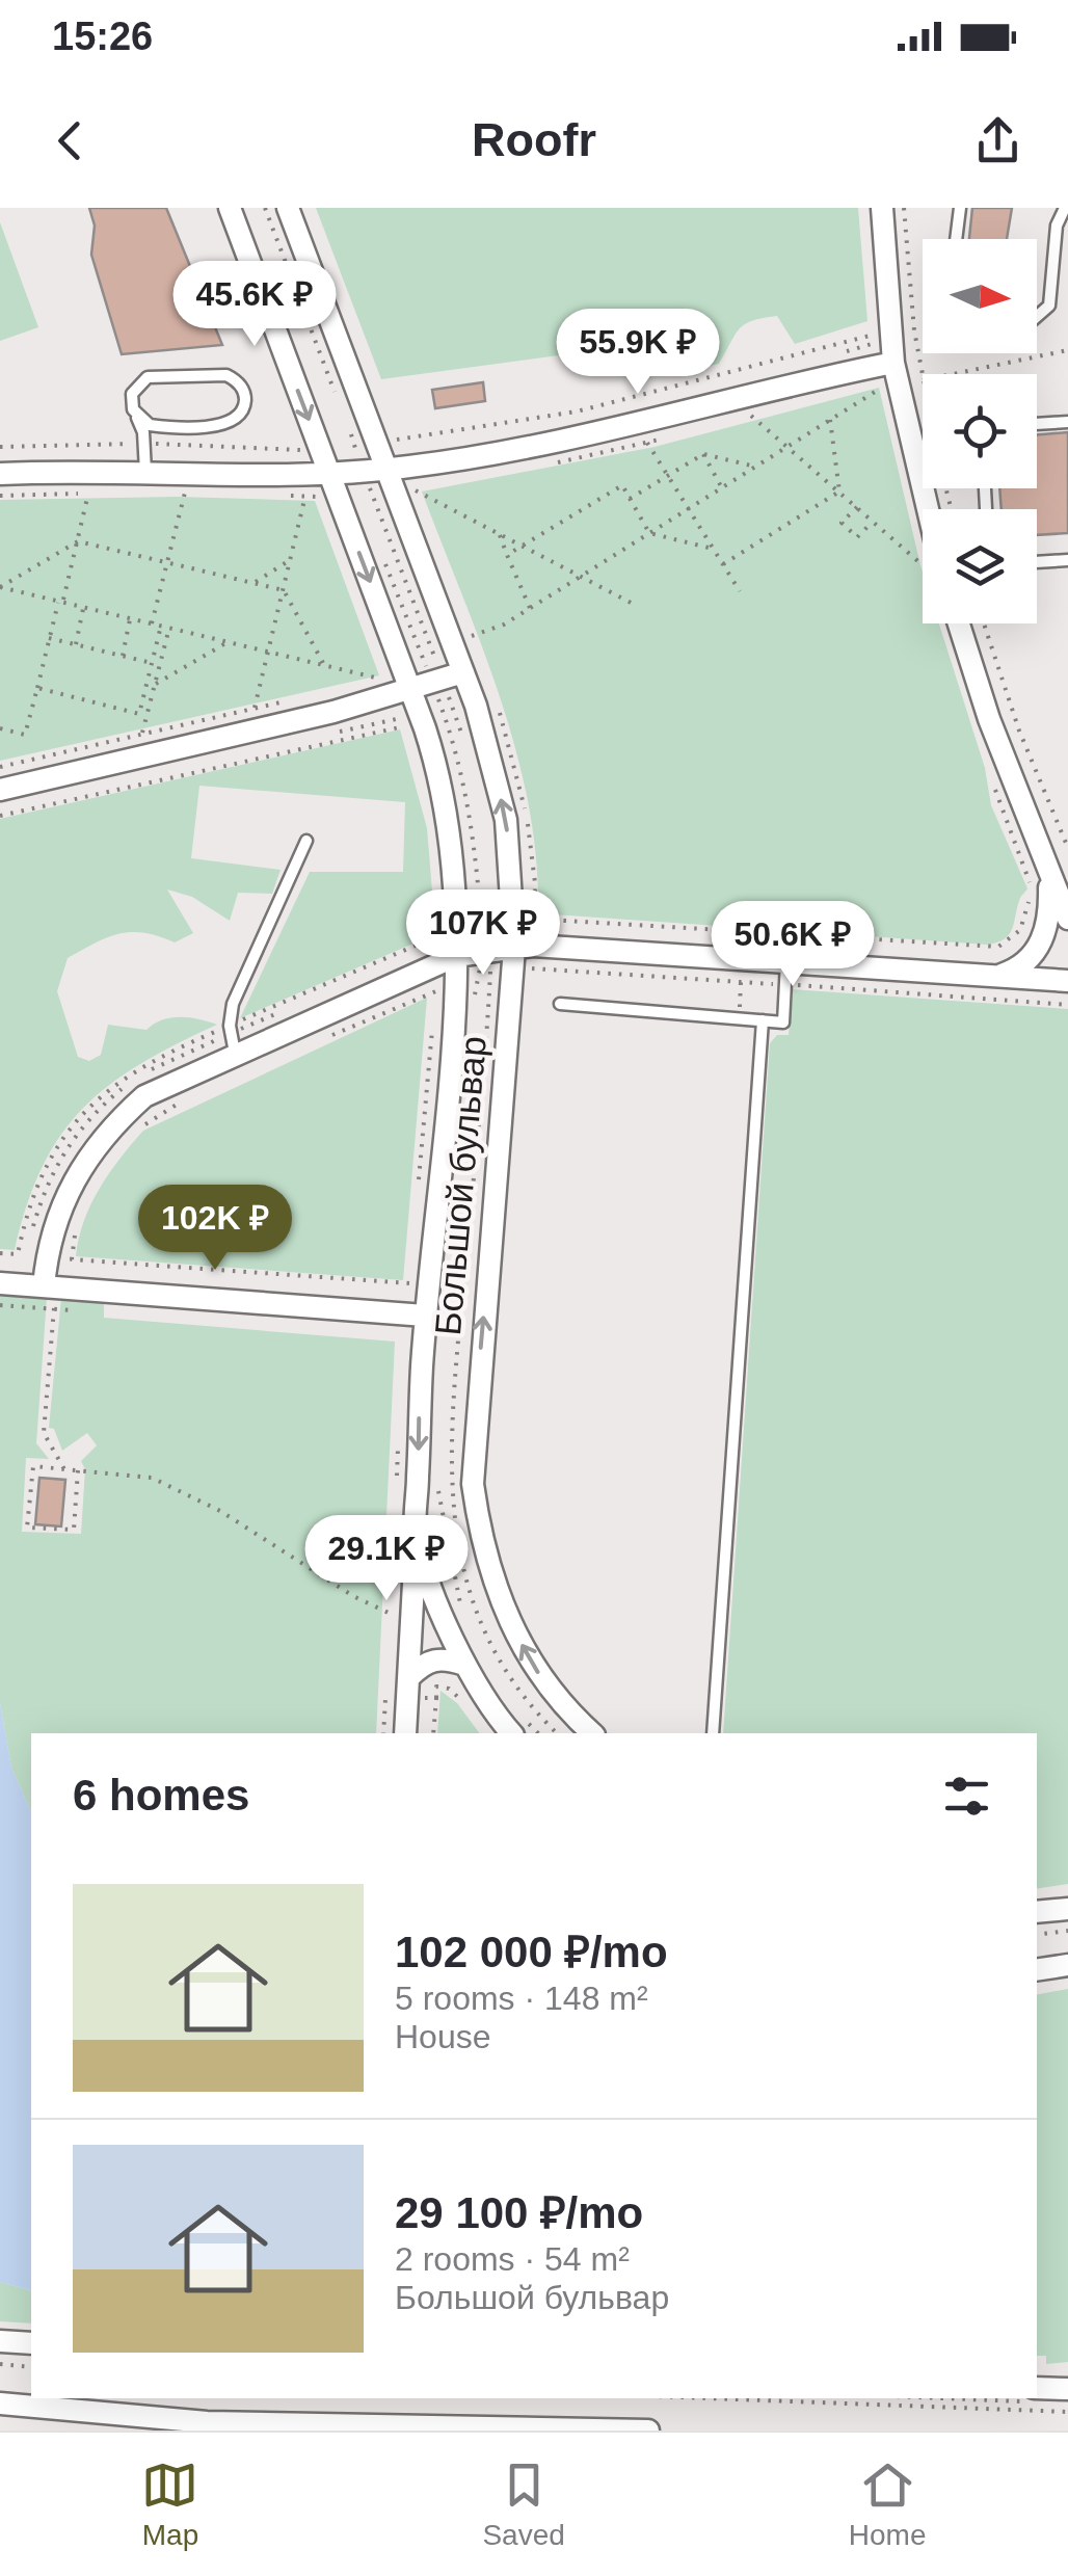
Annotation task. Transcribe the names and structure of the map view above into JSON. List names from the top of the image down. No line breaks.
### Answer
{"streets":{"street":["Большой бульвар"]},"north":"right","page":{"status":"15:26","header":"Roofr","price":["45.6K ₽","55.9K ₽","107K ₽","50.6K ₽","102K ₽","29.1K ₽"],"heading":"6 homes","list":[{"name":"102 000 ₽/mo","note":"5 rooms · 148 m² · House"},{"name":"29 100 ₽/mo","note":"2 rooms · 54 m² · Большой бульвар"}],"tabs":["Map","Saved","Home"]}}
